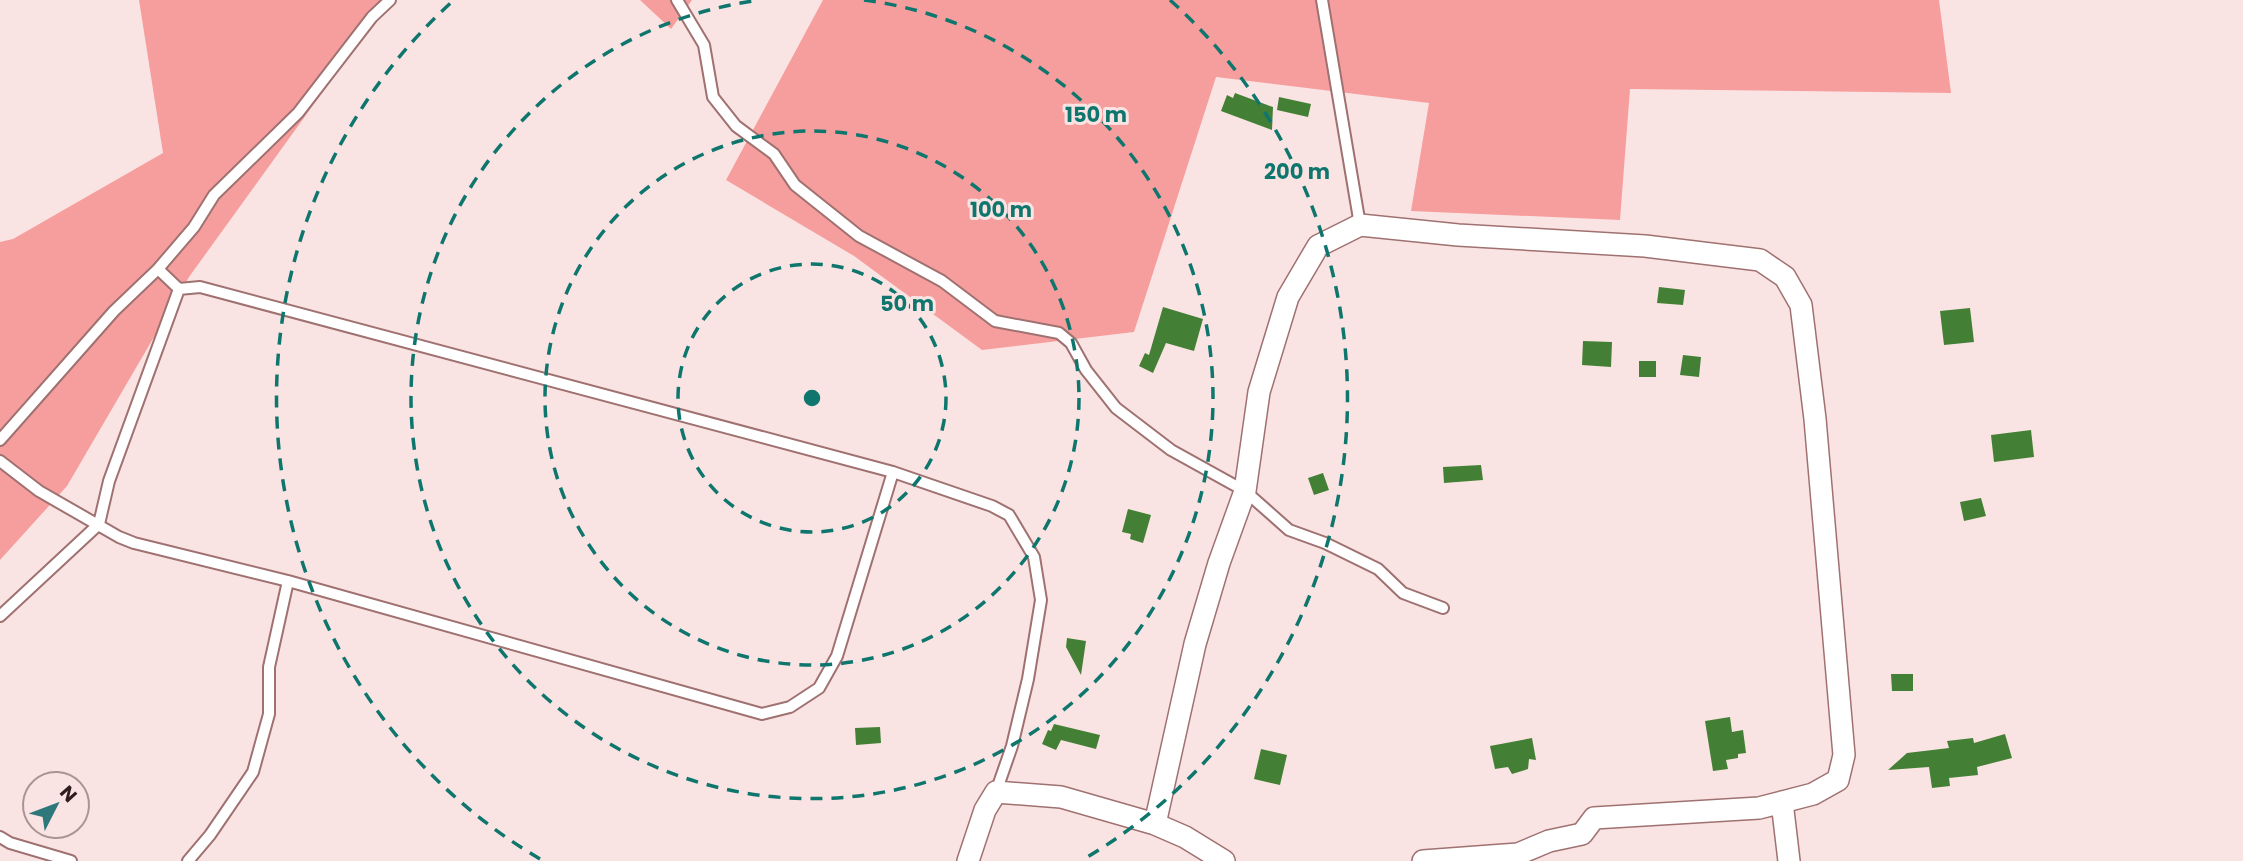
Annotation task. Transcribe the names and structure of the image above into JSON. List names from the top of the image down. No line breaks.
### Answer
{"north":"top right","rings":["150 m","200 m","100 m","50 m"]}
